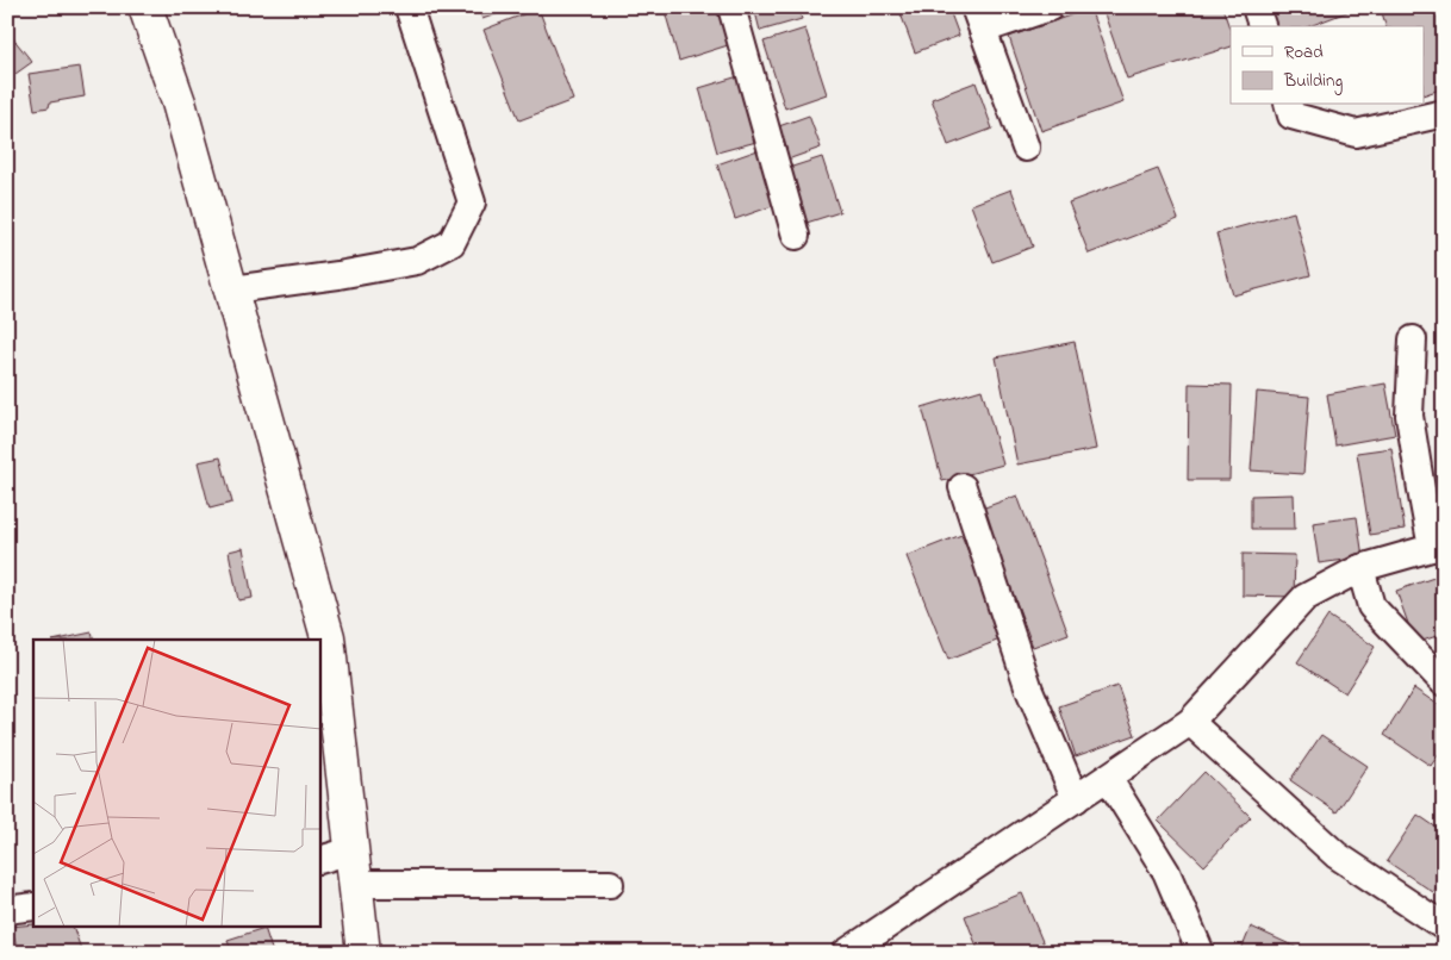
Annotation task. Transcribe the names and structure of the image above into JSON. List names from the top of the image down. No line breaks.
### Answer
{"legend":["Road","Building"]}
